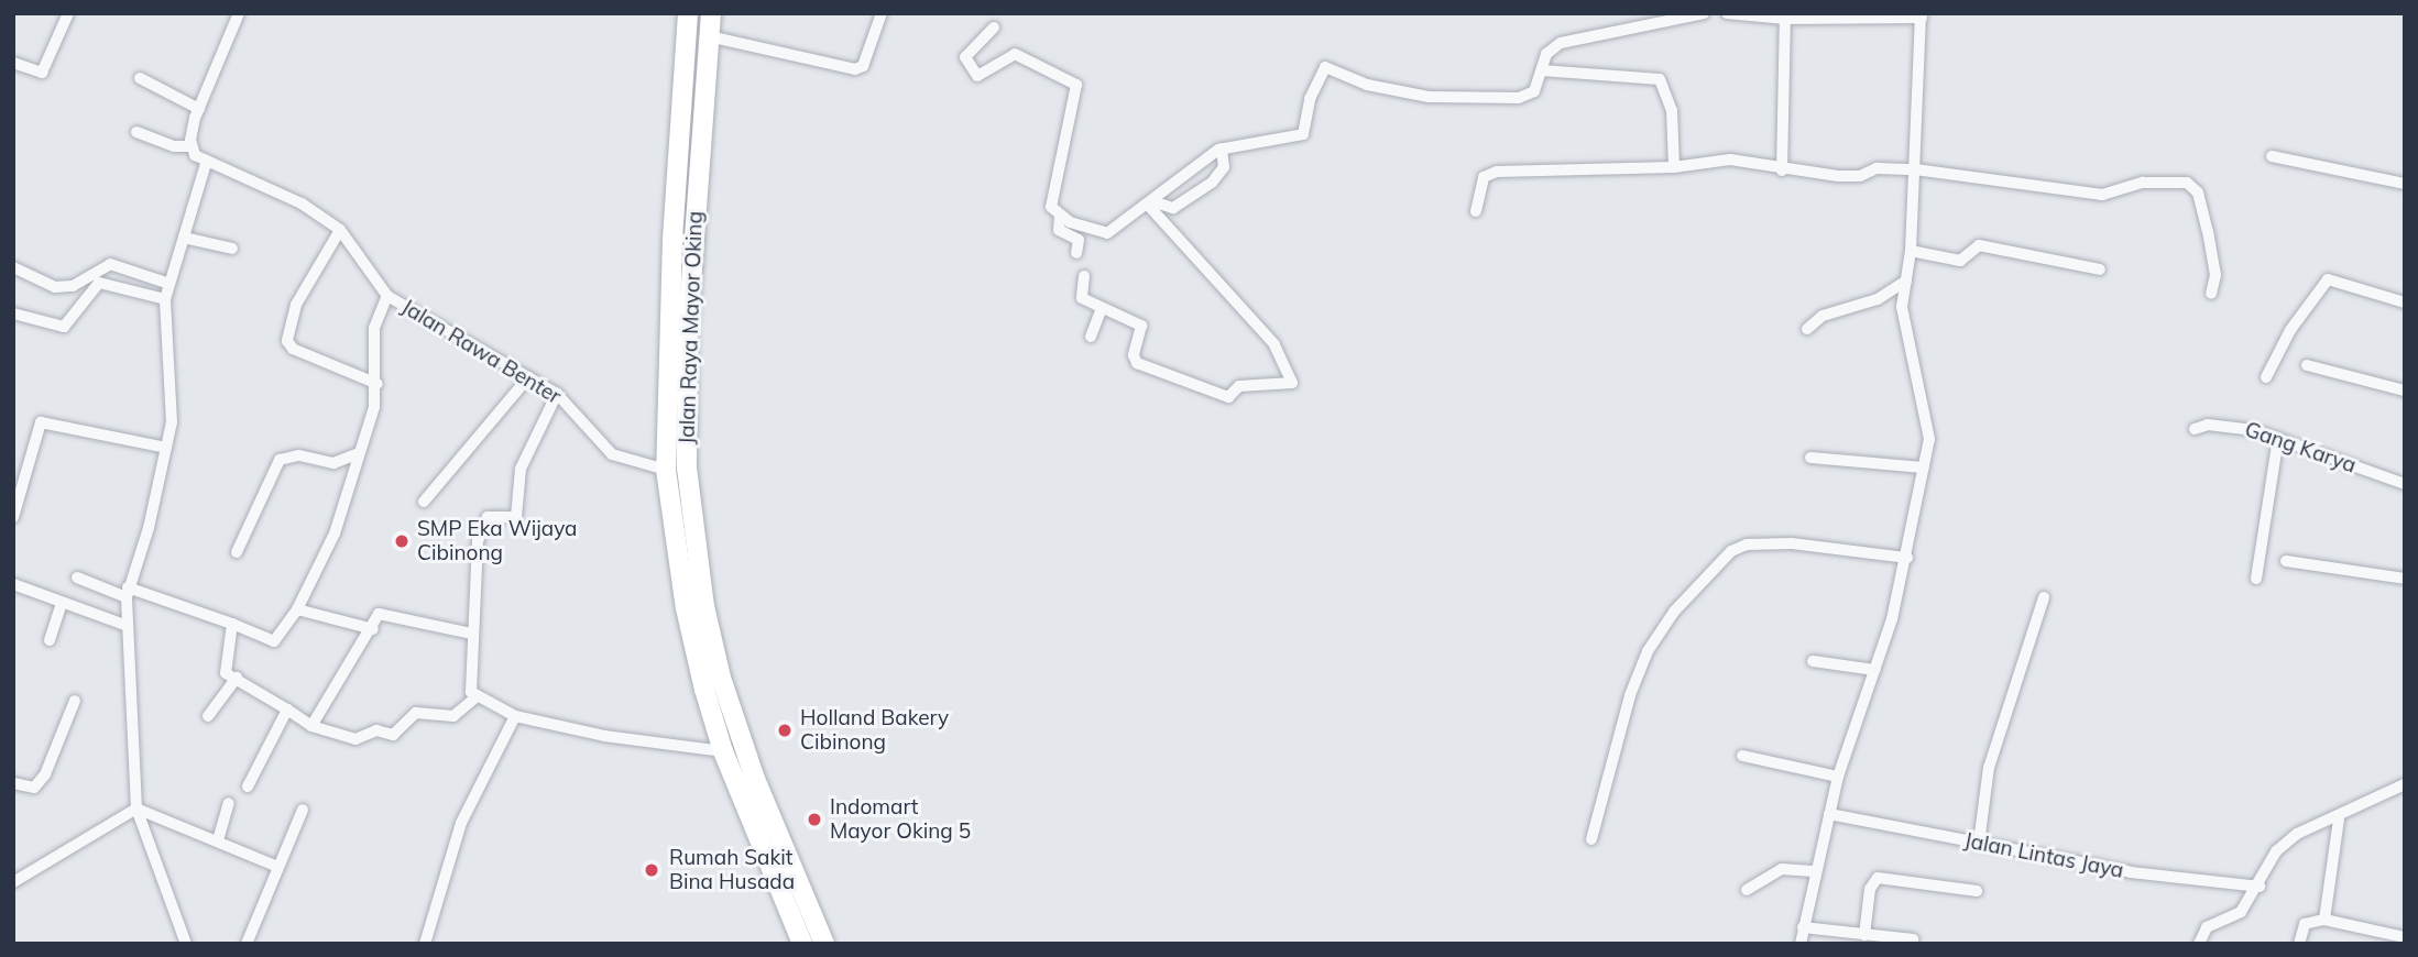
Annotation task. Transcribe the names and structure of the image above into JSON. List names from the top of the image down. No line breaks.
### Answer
{"streets":{"main road":["Jalan Raya Mayor Oking"],"street":["Jalan Rawa Benter","Gang Karya","Jalan Lintas Jaya"]},"crossings":[["Jalan Raya Mayor Oking","Jalan Rawa Benter"]],"places":["SMP Eka Wijaya Cibinong","Holland Bakery Cibinong","Indomart Mayor Oking 5","Rumah Sakit Bina Husada"]}
